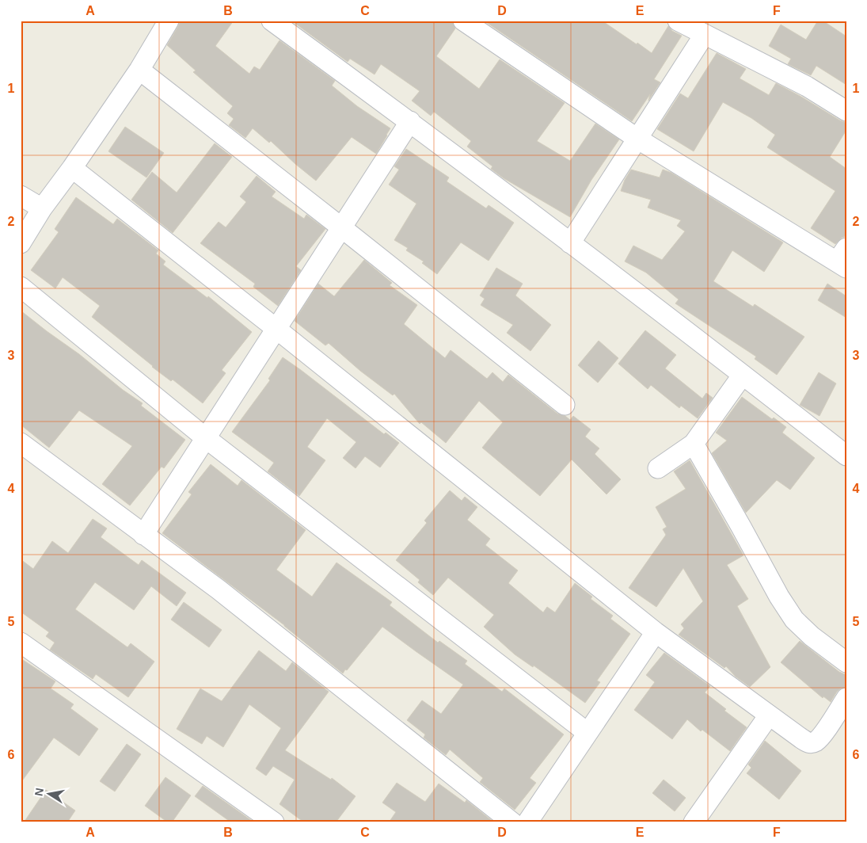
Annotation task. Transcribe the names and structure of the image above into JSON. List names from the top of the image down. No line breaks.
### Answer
{"north":"left","grid":{"columns":["A","B","C","D","E","F"],"rows":["1","2","3","4","5","6"]}}
